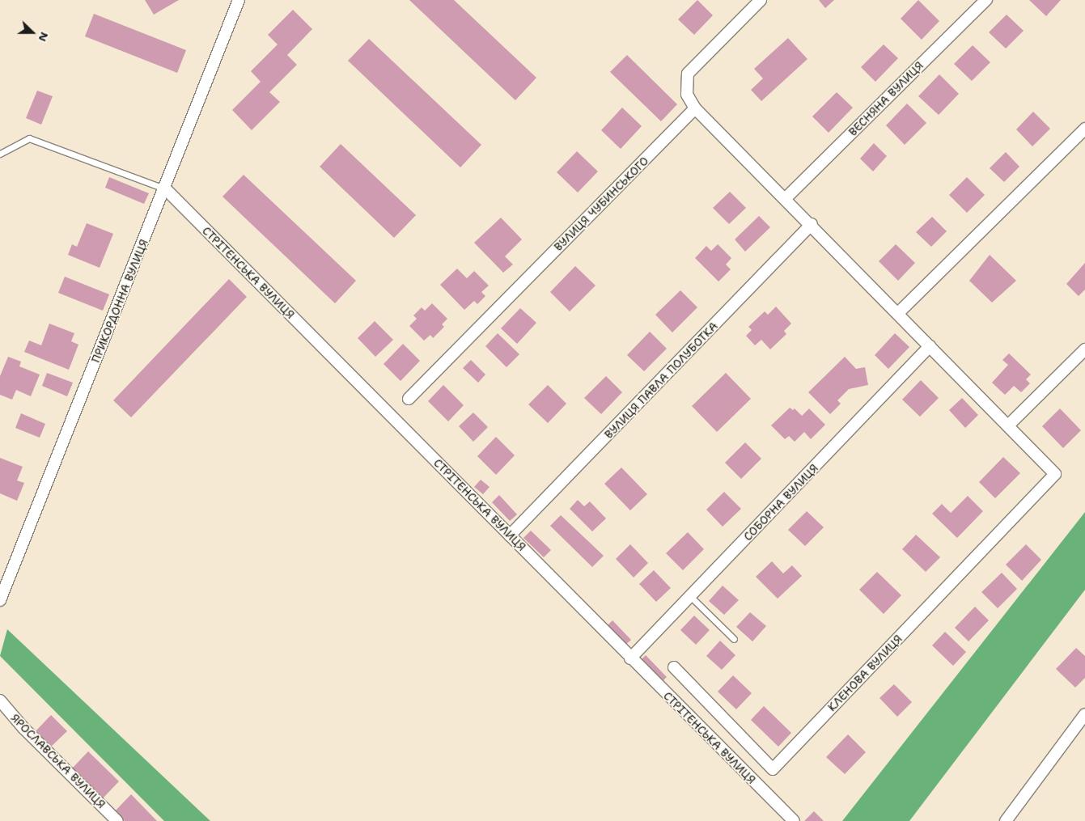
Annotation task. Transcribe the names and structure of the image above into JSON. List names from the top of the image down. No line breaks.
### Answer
{"streets":{"street":["ВЕСНЯНА ВУЛИЦЯ","ВУЛИЦЯ ЧУБИНСЬКОГО","СТРІТЕНСЬКА ВУЛИЦЯ","ПРИКОРДОННА ВУЛИЦЯ","ВУЛИЦЯ ПАВЛА ПОЛУБОТКА","СОБОРНА ВУЛИЦЯ","КЛЕНОВА ВУЛИЦЯ","ЯРОСЛАВСЬКА ВУЛИЦЯ"]},"crossings":[["СТРІТЕНСЬКА ВУЛИЦЯ","ПРИКОРДОННА ВУЛИЦЯ"],["СТРІТЕНСЬКА ВУЛИЦЯ","ВУЛИЦЯ ПАВЛА ПОЛУБОТКА"],["СТРІТЕНСЬКА ВУЛИЦЯ","СОБОРНА ВУЛИЦЯ"]],"north":"right"}
